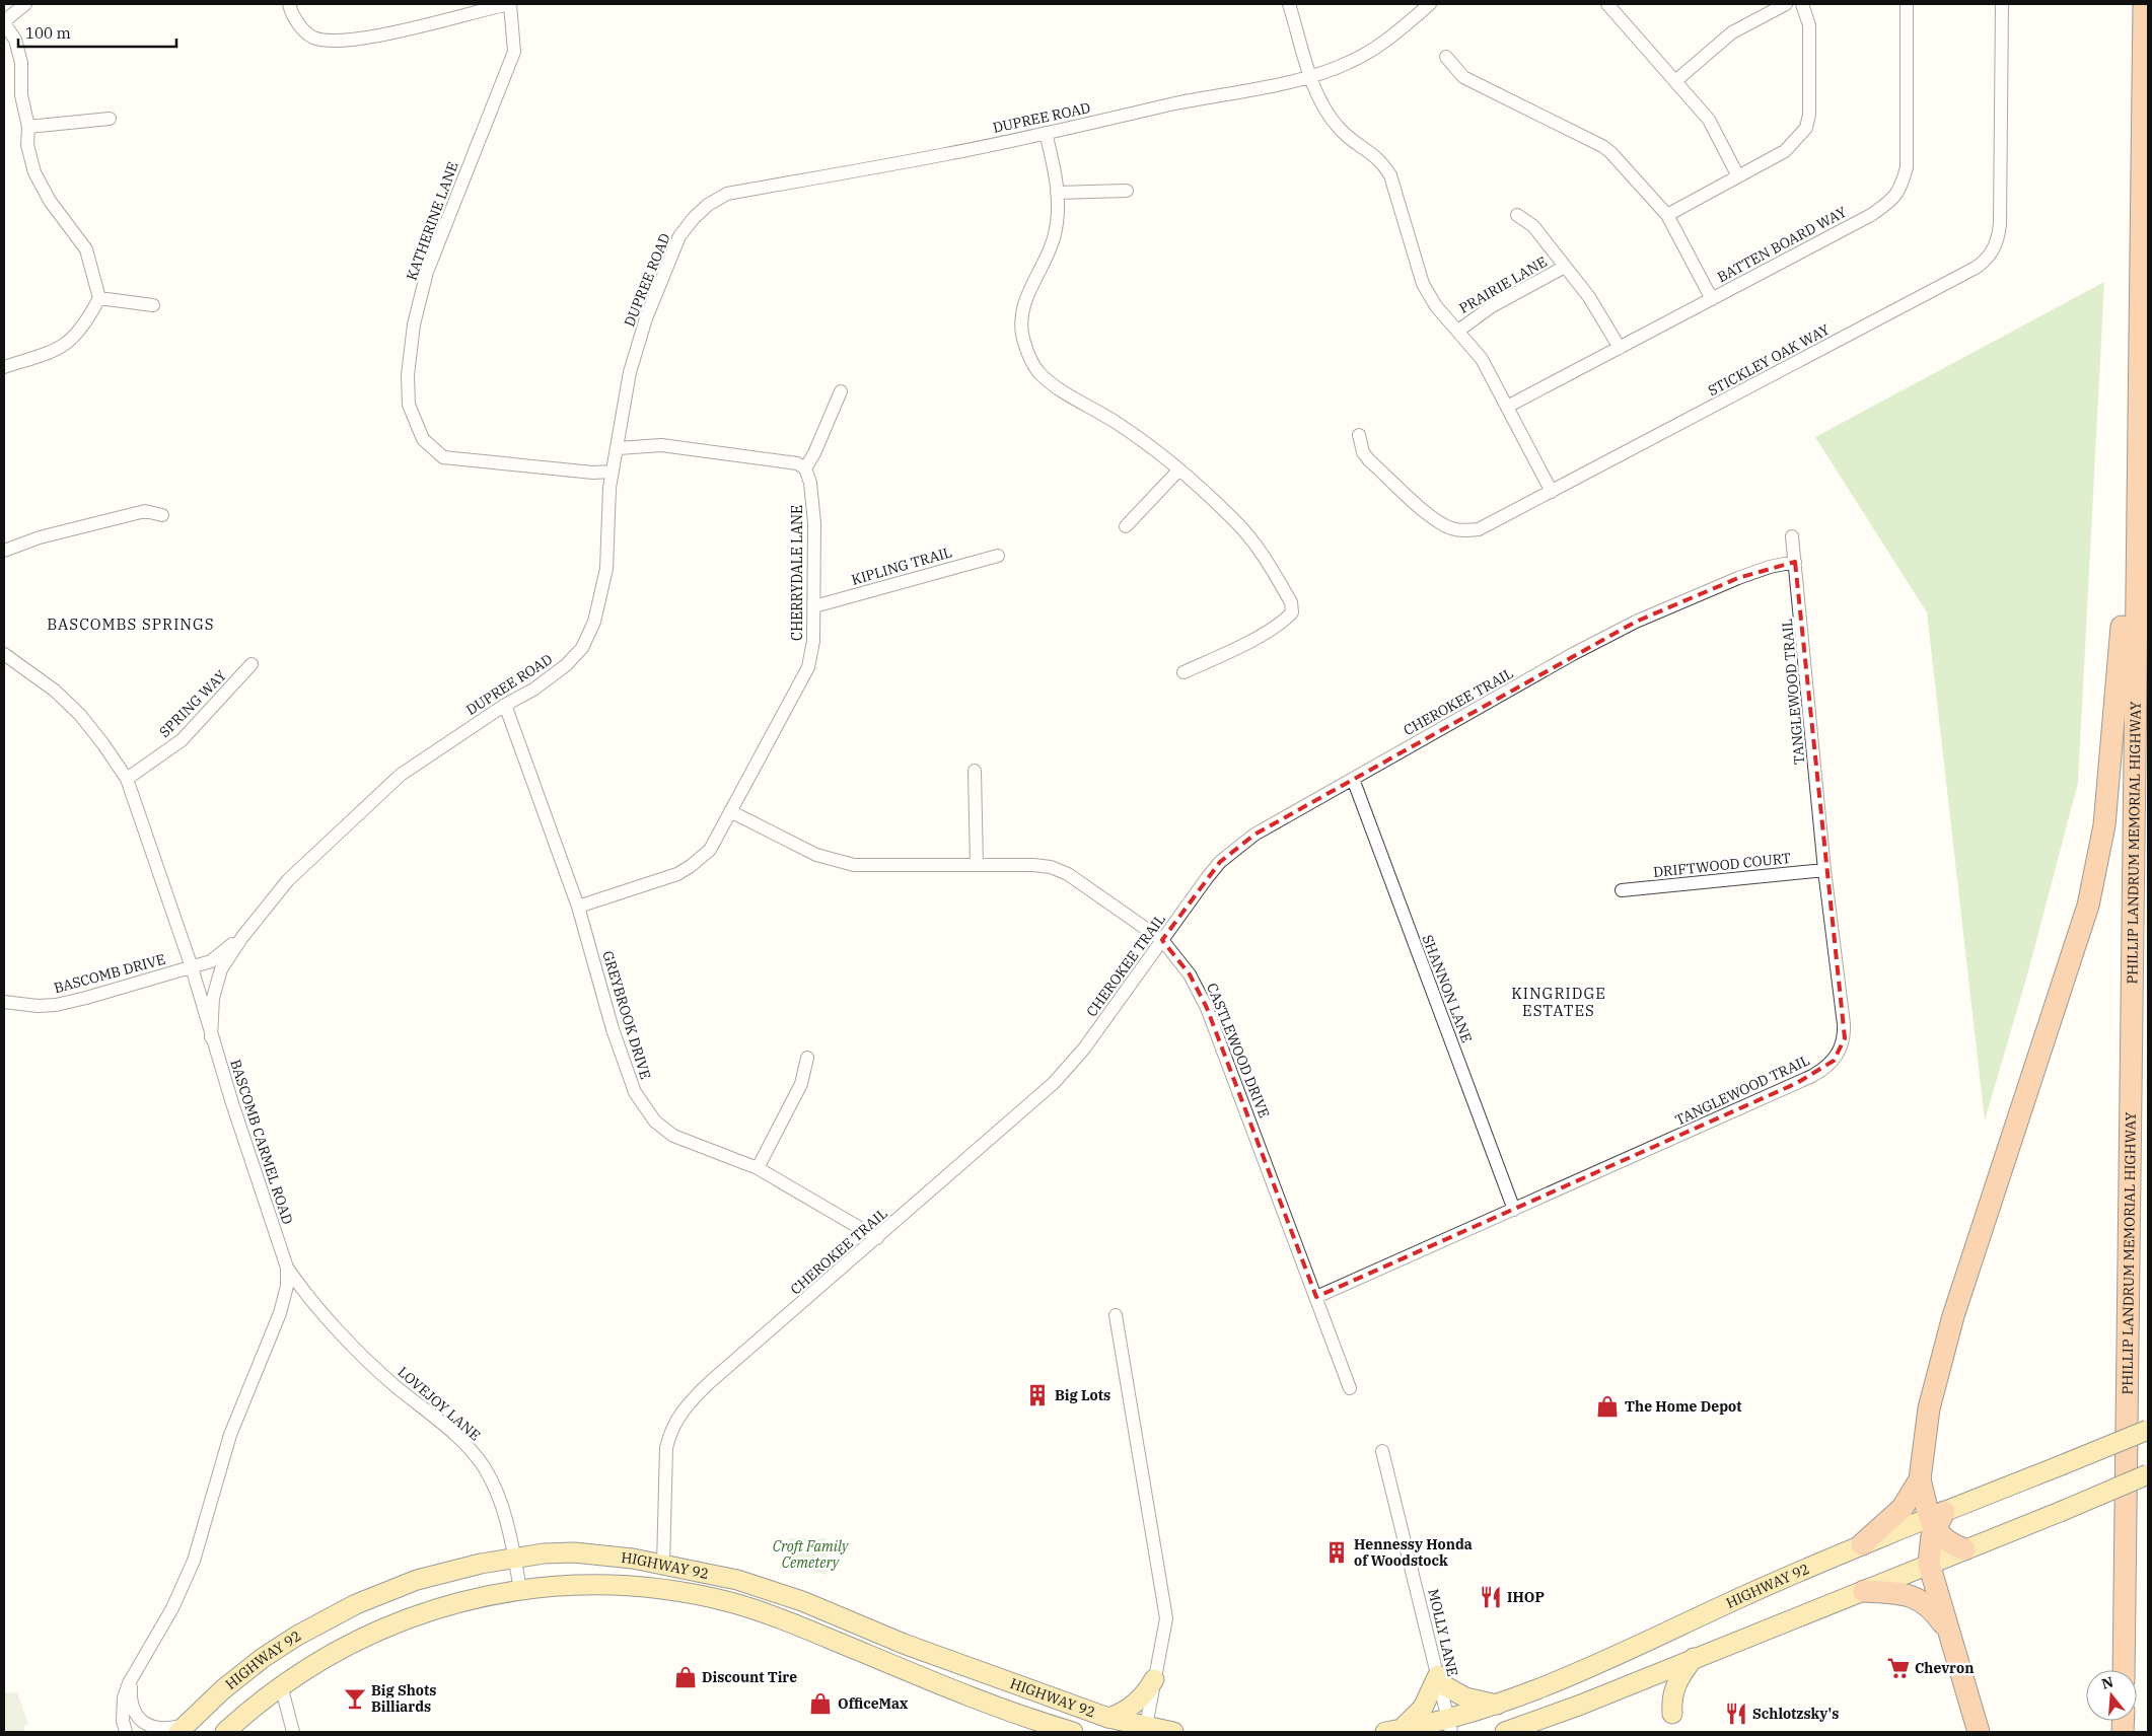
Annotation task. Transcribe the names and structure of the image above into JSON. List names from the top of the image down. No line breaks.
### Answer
{"streets":{"highway":["PHILLIP LANDRUM MEMORIAL HIGHWAY"],"main road":["HIGHWAY 92"],"street":["DUPREE ROAD","KATHERINE LANE","BATTEN BOARD WAY","PRAIRIE LANE","STICKLEY OAK WAY","KIPLING TRAIL","CHERRYDALE LANE","TANGLEWOOD TRAIL","CHEROKEE TRAIL","SPRING WAY","DRIFTWOOD COURT","BASCOMB DRIVE","SHANNON LANE","GREYBROOK DRIVE","CASTLEWOOD DRIVE","BASCOMB CARMEL ROAD","LOVEJOY LANE","MOLLY LANE"]},"crossings":[["DUPREE ROAD","KATHERINE LANE"],["DUPREE ROAD","BASCOMB DRIVE"],["DUPREE ROAD","GREYBROOK DRIVE"],["DUPREE ROAD","BASCOMB CARMEL ROAD"],["KIPLING TRAIL","CHERRYDALE LANE"],["CHERRYDALE LANE","GREYBROOK DRIVE"],["CHERRYDALE LANE","CASTLEWOOD DRIVE"],["TANGLEWOOD TRAIL","CHEROKEE TRAIL"],["TANGLEWOOD TRAIL","DRIFTWOOD COURT"],["TANGLEWOOD TRAIL","SHANNON LANE"],["TANGLEWOOD TRAIL","CASTLEWOOD DRIVE"],["CHEROKEE TRAIL","SHANNON LANE"],["CHEROKEE TRAIL","GREYBROOK DRIVE"],["CHEROKEE TRAIL","CASTLEWOOD DRIVE"],["CHEROKEE TRAIL","HIGHWAY 92"],["SPRING WAY","BASCOMB CARMEL ROAD"],["BASCOMB DRIVE","BASCOMB CARMEL ROAD"],["BASCOMB CARMEL ROAD","LOVEJOY LANE"],["BASCOMB CARMEL ROAD","HIGHWAY 92"],["LOVEJOY LANE","HIGHWAY 92"],["HIGHWAY 92","MOLLY LANE"]],"districts":["BASCOMBS SPRINGS","KINGRIDGE ESTATES"],"parks":["Croft Family Cemetery"],"places":{"building":["Big Lots","Hennessy Honda of Woodstock"],"shop":["The Home Depot","Discount Tire","OfficeMax"],"restaurant":["IHOP","Schlotzsky's"],"supermarket":["Chevron"],"bar":["Big Shots Billiards"]},"scale_bar":"100 m","north":"top"}
